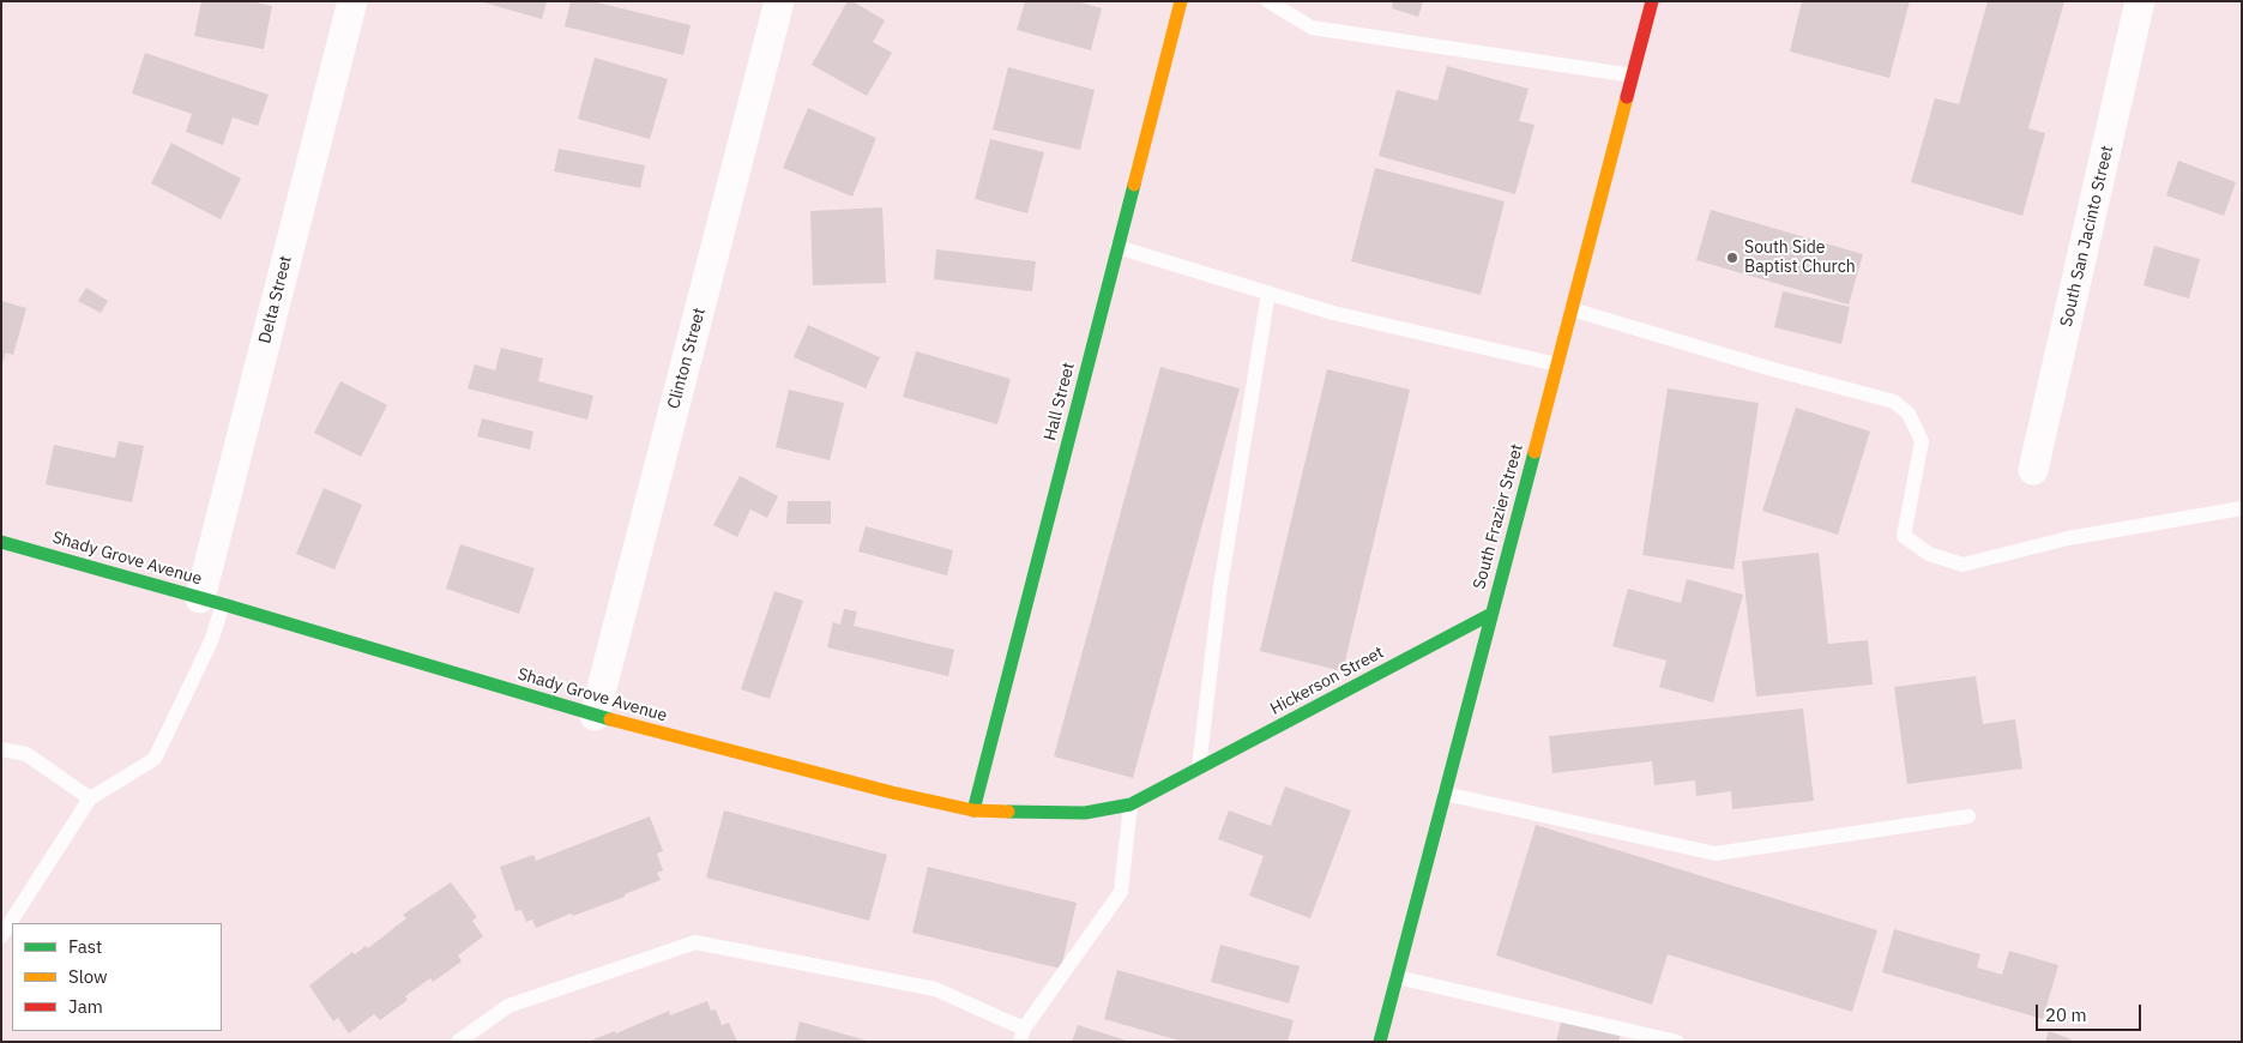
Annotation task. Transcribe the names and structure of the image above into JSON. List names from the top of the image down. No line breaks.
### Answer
{"streets":{"street":["South San Jacinto Street","Delta Street","Clinton Street","Hall Street","South Frazier Street","Shady Grove Avenue","Hickerson Street"]},"crossings":[["Delta Street","Shady Grove Avenue"],["Clinton Street","Shady Grove Avenue"],["Hall Street","Shady Grove Avenue"],["South Frazier Street","Hickerson Street"],["Shady Grove Avenue","Hickerson Street"]],"places":["South Side Baptist Church"],"legend":["Fast","Slow","Jam"],"scale_bar":"20 m"}
